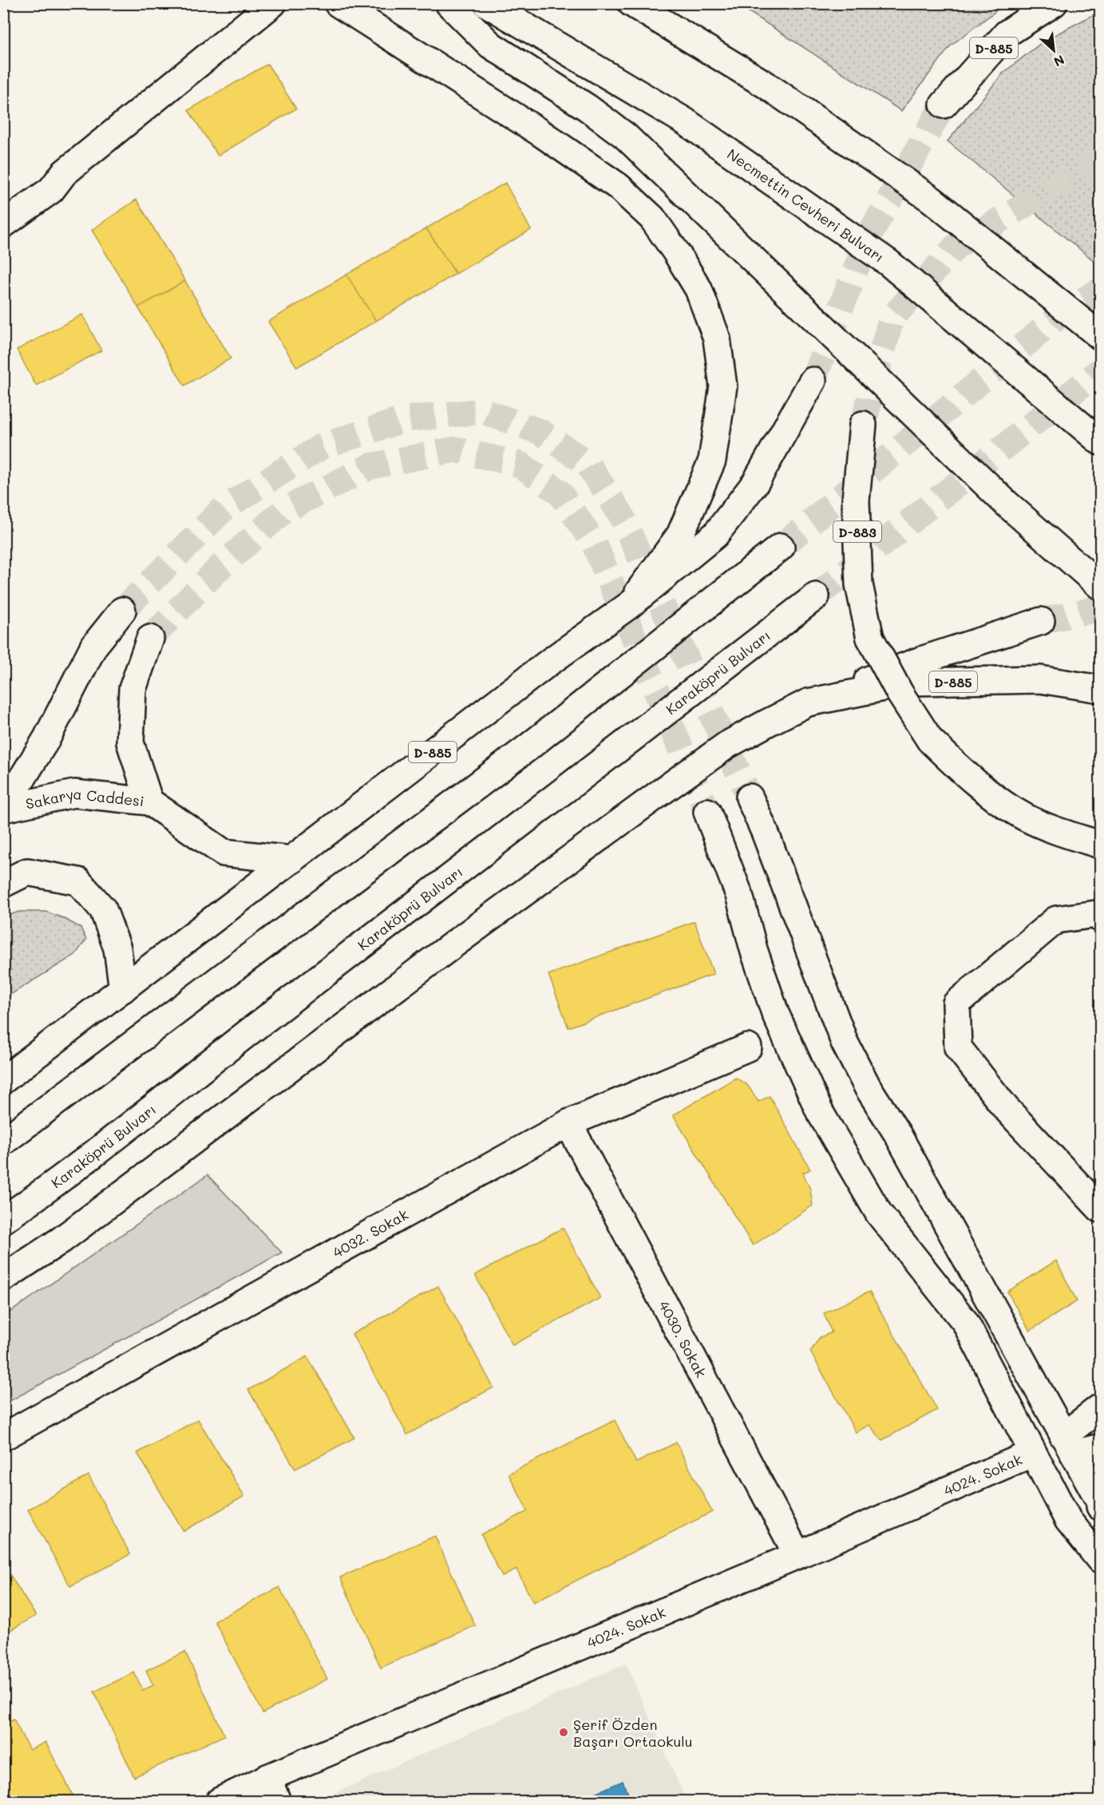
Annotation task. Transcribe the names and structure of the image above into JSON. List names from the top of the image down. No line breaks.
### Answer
{"streets":{"main road":["D-885","Necmettin Cevheri Bulvarı","D-883","Karaköprü Bulvarı","Sakarya Caddesi","4032. Sokak","4030. Sokak","4024. Sokak"]},"crossings":[["D-885","Sakarya Caddesi"],["4032. Sokak","4030. Sokak"],["4030. Sokak","4024. Sokak"]],"places":["Şerif Özden Başarı Ortaokulu"],"north":"bottom right"}
